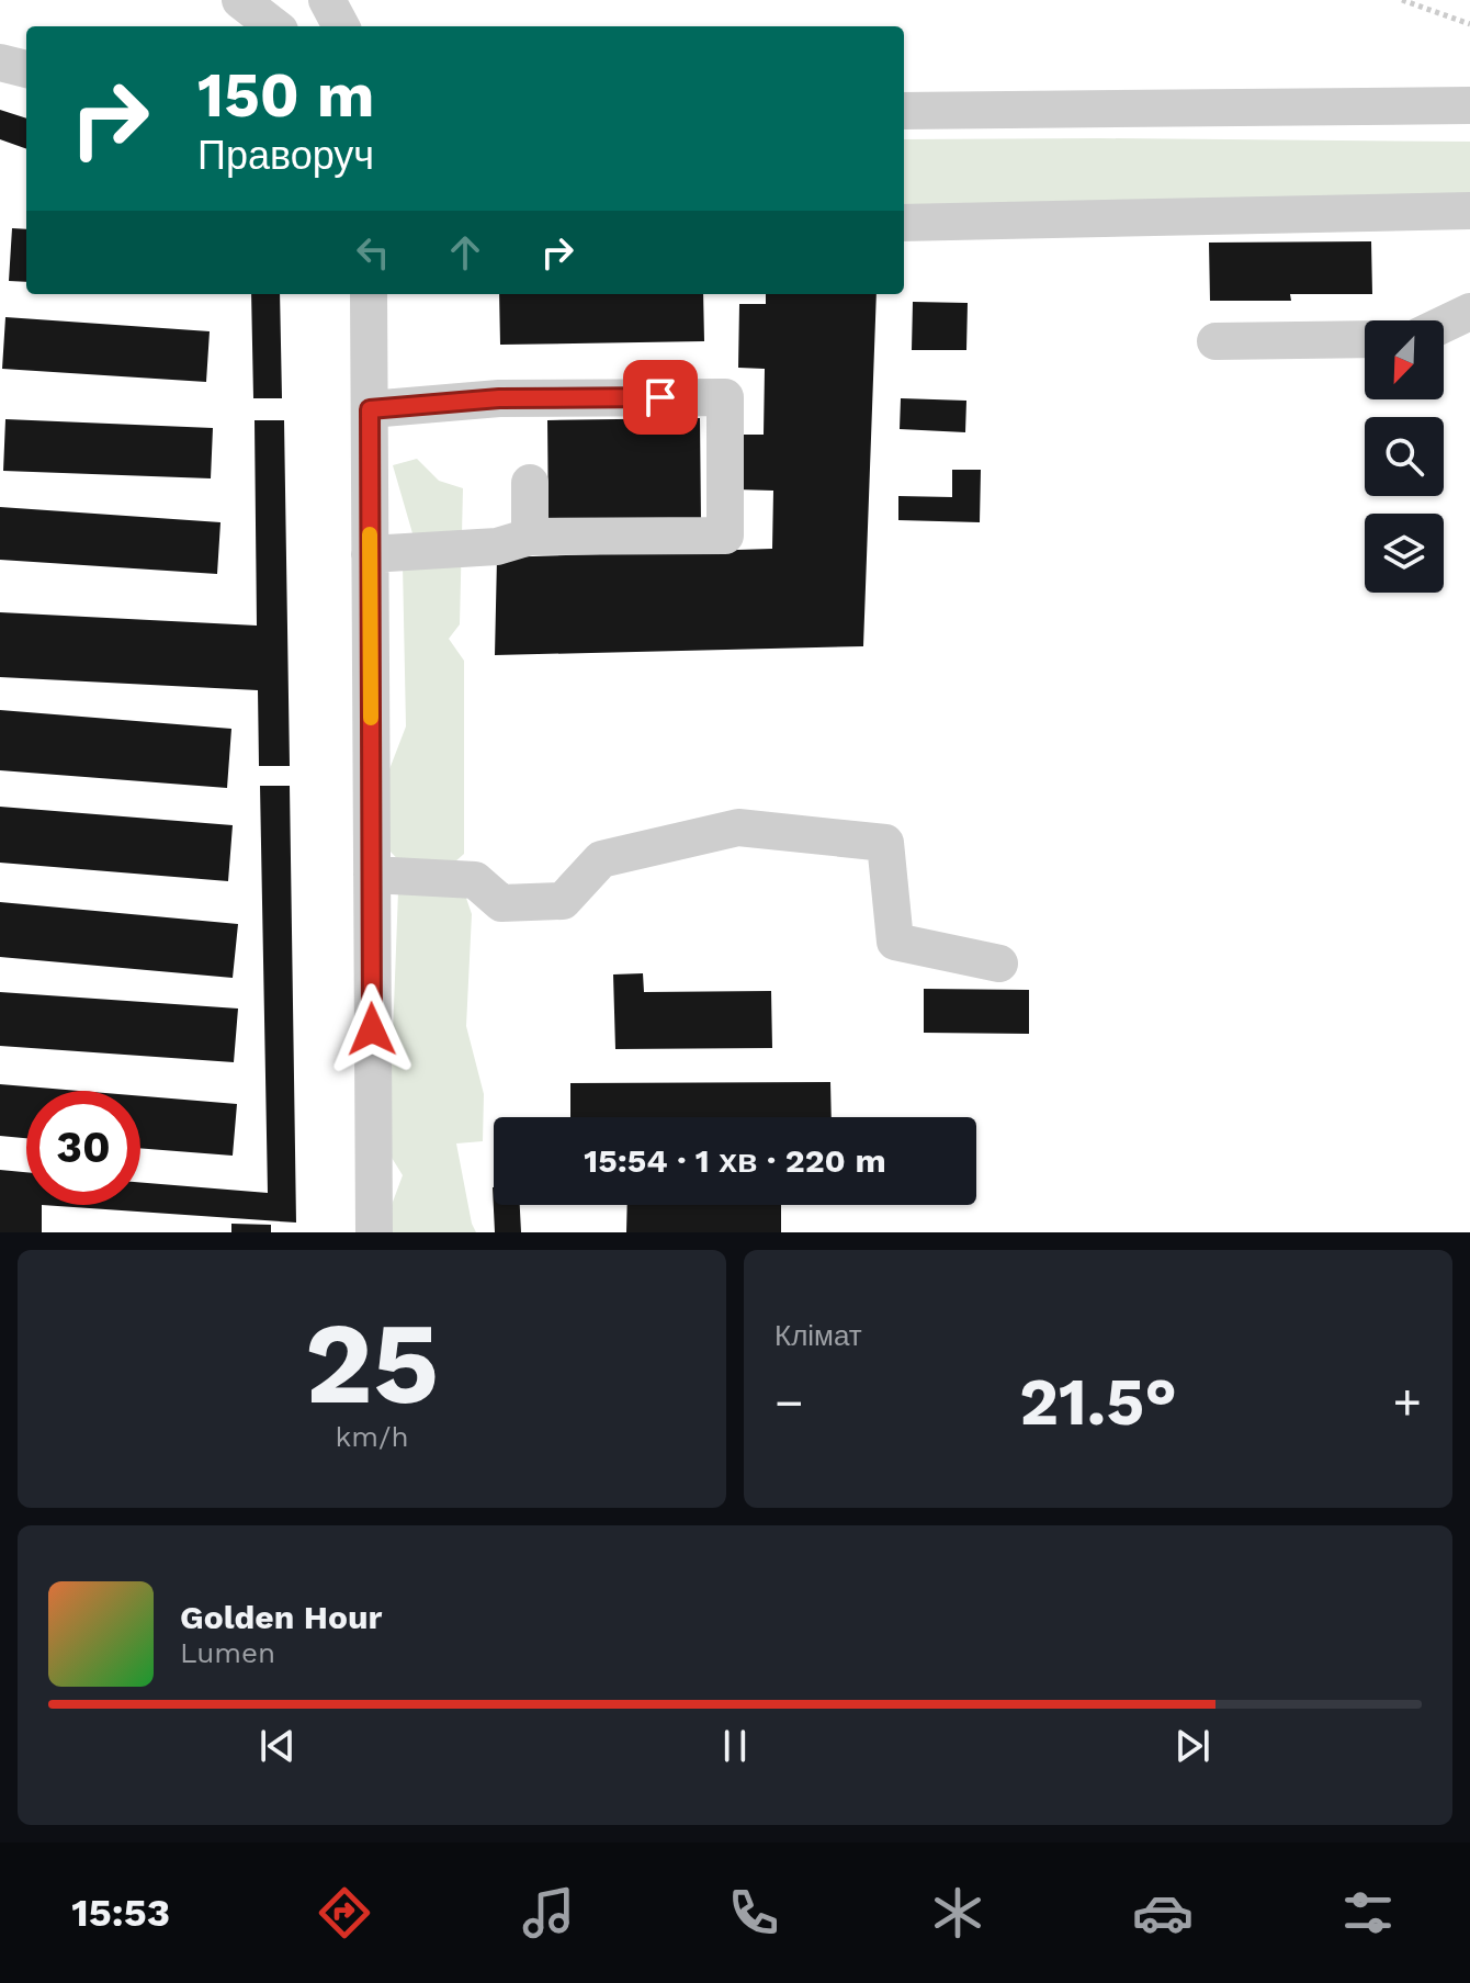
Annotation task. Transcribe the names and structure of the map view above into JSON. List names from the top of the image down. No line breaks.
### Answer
{"north":"bottom left","page":{"turn":["150 m","Праворуч"],"limit":"30","trip":"15:54 · 1 хв · 220 m","tile":[["25","km/h"],"Клімат"],"heat":["−","21.5°","+"],"song":["Golden Hour","Lumen"],"tabs":"15:53"}}
